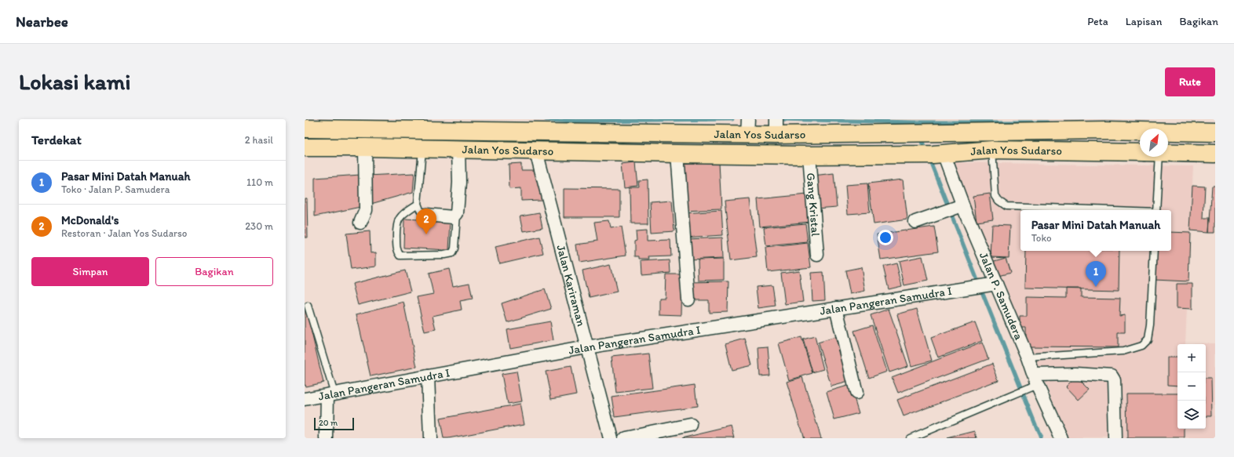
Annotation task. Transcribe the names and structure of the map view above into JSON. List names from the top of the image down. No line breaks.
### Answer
{"streets":{"main road":["Jalan Yos Sudarso"],"street":["Gang Kristal","Jalan Kariraman","Jalan P. Samudera","Jalan Pangeran Samudra I"]},"crossings":[["Jalan Yos Sudarso","Gang Kristal"],["Jalan Yos Sudarso","Jalan Kariraman"],["Jalan Yos Sudarso","Jalan P. Samudera"],["Jalan Kariraman","Jalan Pangeran Samudra I"],["Jalan P. Samudera","Jalan Pangeran Samudra I"]],"scale_bar":"20 m","north":"top right","page":{"header":"Nearbee","nav":["Peta","Lapisan","Bagikan"],"buttons":["Rute",["Simpan","Bagikan"]],"title":"Lokasi kami","heading":["Terdekat","2 hasil"],"list":[{"mark":"1","name":"Pasar Mini Datah Manuah","note":"Toko · Jalan P. Samudera","value":"110 m"},{"mark":"2","name":"McDonald's","note":"Restoran · Jalan Yos Sudarso","value":"230 m"}],"pins":["2","1"],"popup":["Pasar Mini Datah Manuah","Toko"],"map_buttons":["+","−"],"scale":"20 m"}}
